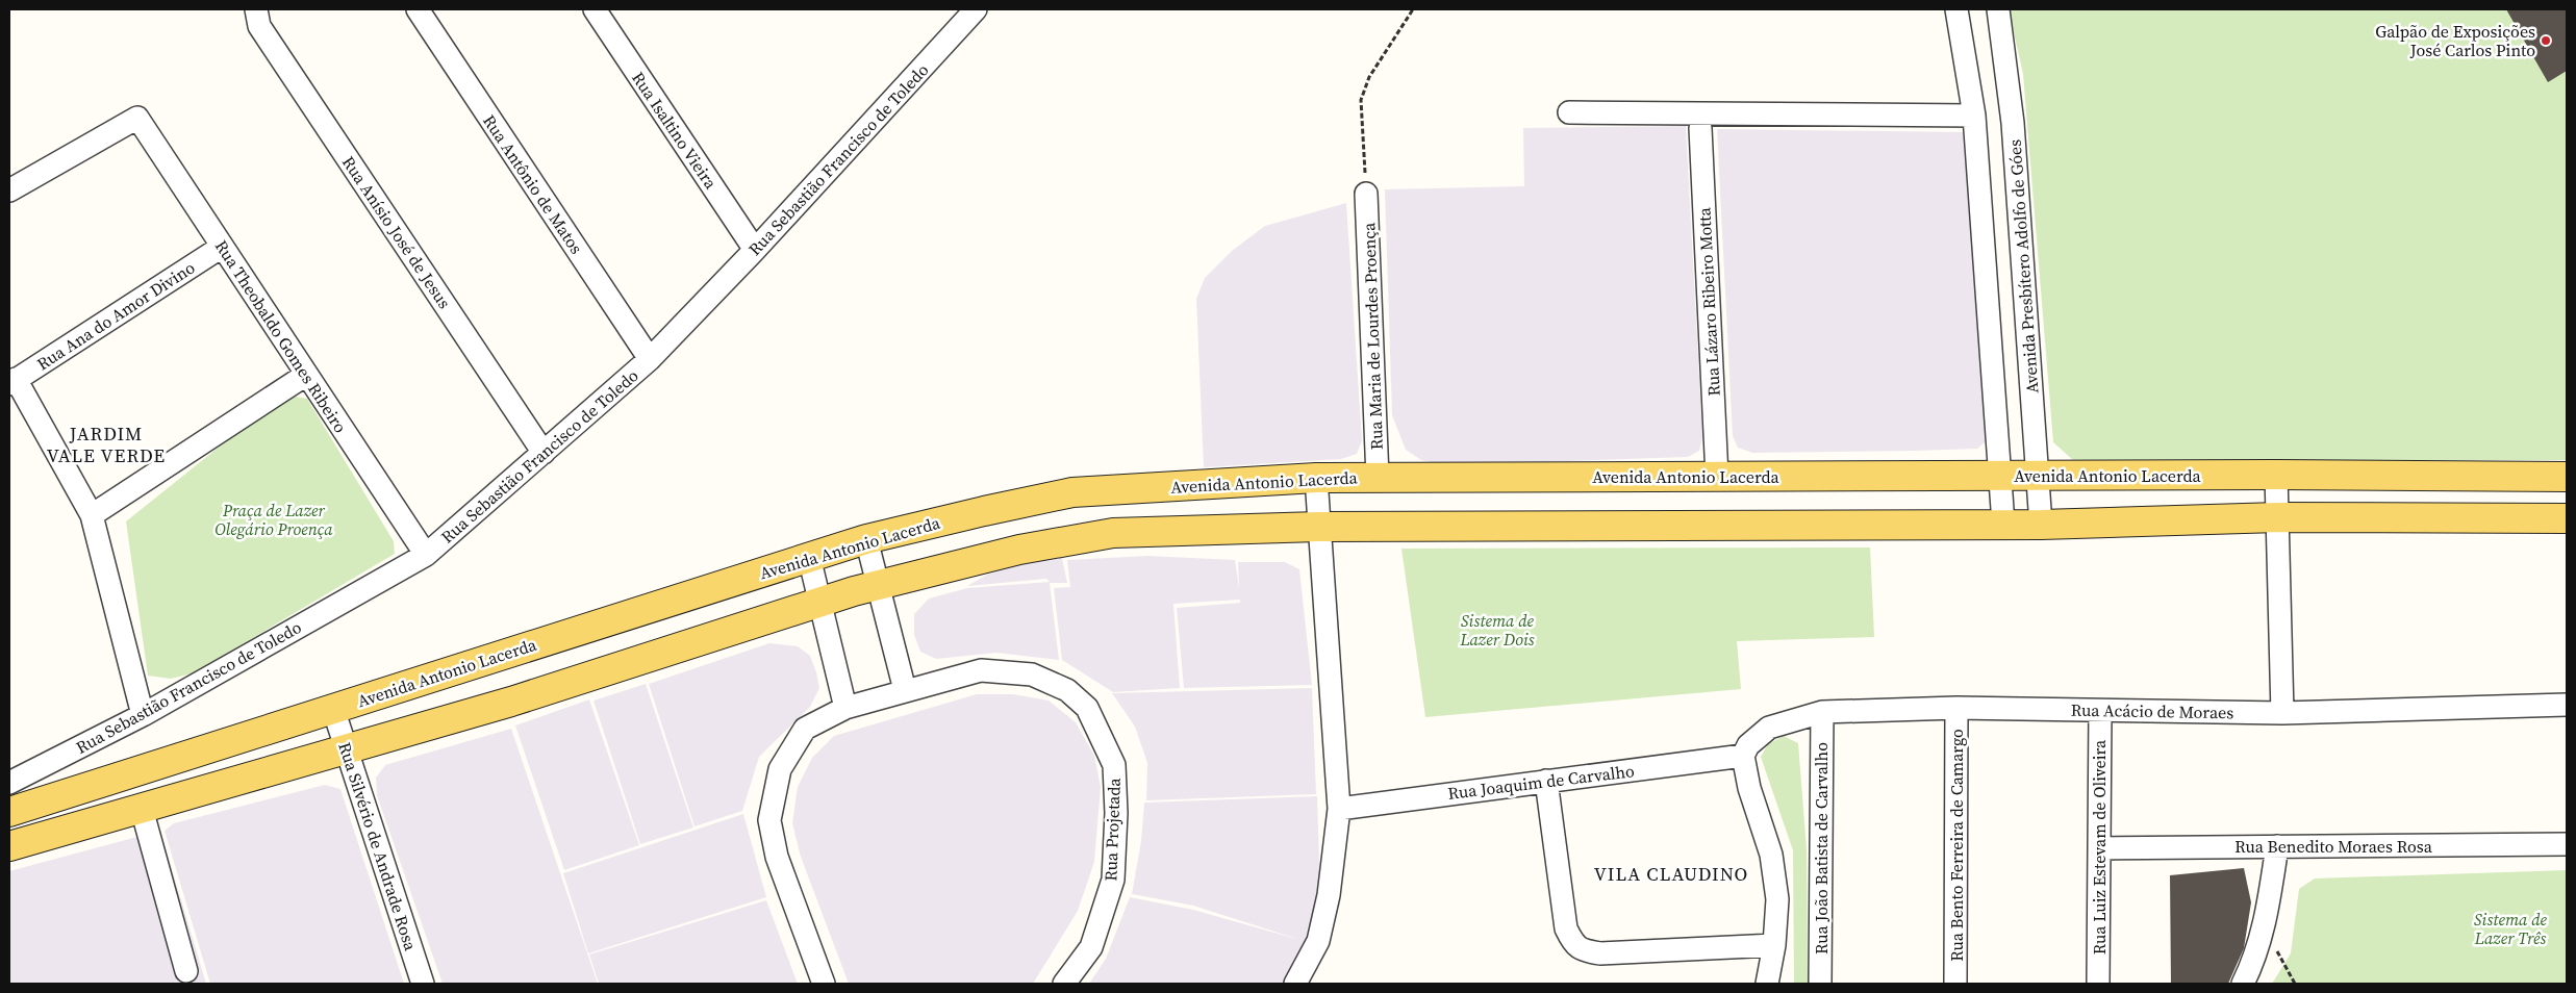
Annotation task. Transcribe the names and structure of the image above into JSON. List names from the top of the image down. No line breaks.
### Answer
{"streets":{"main road":["Avenida Antonio Lacerda"],"street":["Rua Isaltino Vieira","Rua Sebastião Francisco de Toledo","Rua Antônio de Matos","Rua Anísio José de Jesus","Avenida Presbítero Adolfo de Góes","Rua Lázaro Ribeiro Motta","Rua Ana do Amor Divino","Rua Theobaldo Gomes Ribeiro","Rua Maria de Lourdes Proença","Rua Acácio de Moraes","Rua Joaquim de Carvalho","Rua Projetada","Rua Bento Ferreira de Camargo","Rua Silvério de Andrade Rosa","Rua Benedito Moraes Rosa","Rua Luiz Estevam de Oliveira","Rua João Batista de Carvalho"]},"crossings":[["Rua Isaltino Vieira","Rua Sebastião Francisco de Toledo"],["Rua Sebastião Francisco de Toledo","Rua Antônio de Matos"],["Rua Sebastião Francisco de Toledo","Rua Anísio José de Jesus"],["Rua Sebastião Francisco de Toledo","Rua Theobaldo Gomes Ribeiro"],["Avenida Presbítero Adolfo de Góes","Avenida Antonio Lacerda"],["Rua Lázaro Ribeiro Motta","Avenida Antonio Lacerda"],["Rua Ana do Amor Divino","Rua Theobaldo Gomes Ribeiro"],["Rua Maria de Lourdes Proença","Avenida Antonio Lacerda"],["Avenida Antonio Lacerda","Rua Silvério de Andrade Rosa"],["Rua Acácio de Moraes","Rua Joaquim de Carvalho"],["Rua Acácio de Moraes","Rua Bento Ferreira de Camargo"],["Rua Acácio de Moraes","Rua Luiz Estevam de Oliveira"],["Rua Acácio de Moraes","Rua João Batista de Carvalho"],["Rua Benedito Moraes Rosa","Rua Luiz Estevam de Oliveira"]],"districts":["JARDIM VALE VERDE","VILA CLAUDINO"],"parks":["Praça de Lazer Olegário Proença","Sistema de Lazer Dois","Sistema de Lazer Três"],"places":["Galpão de Exposições José Carlos Pinto"]}
